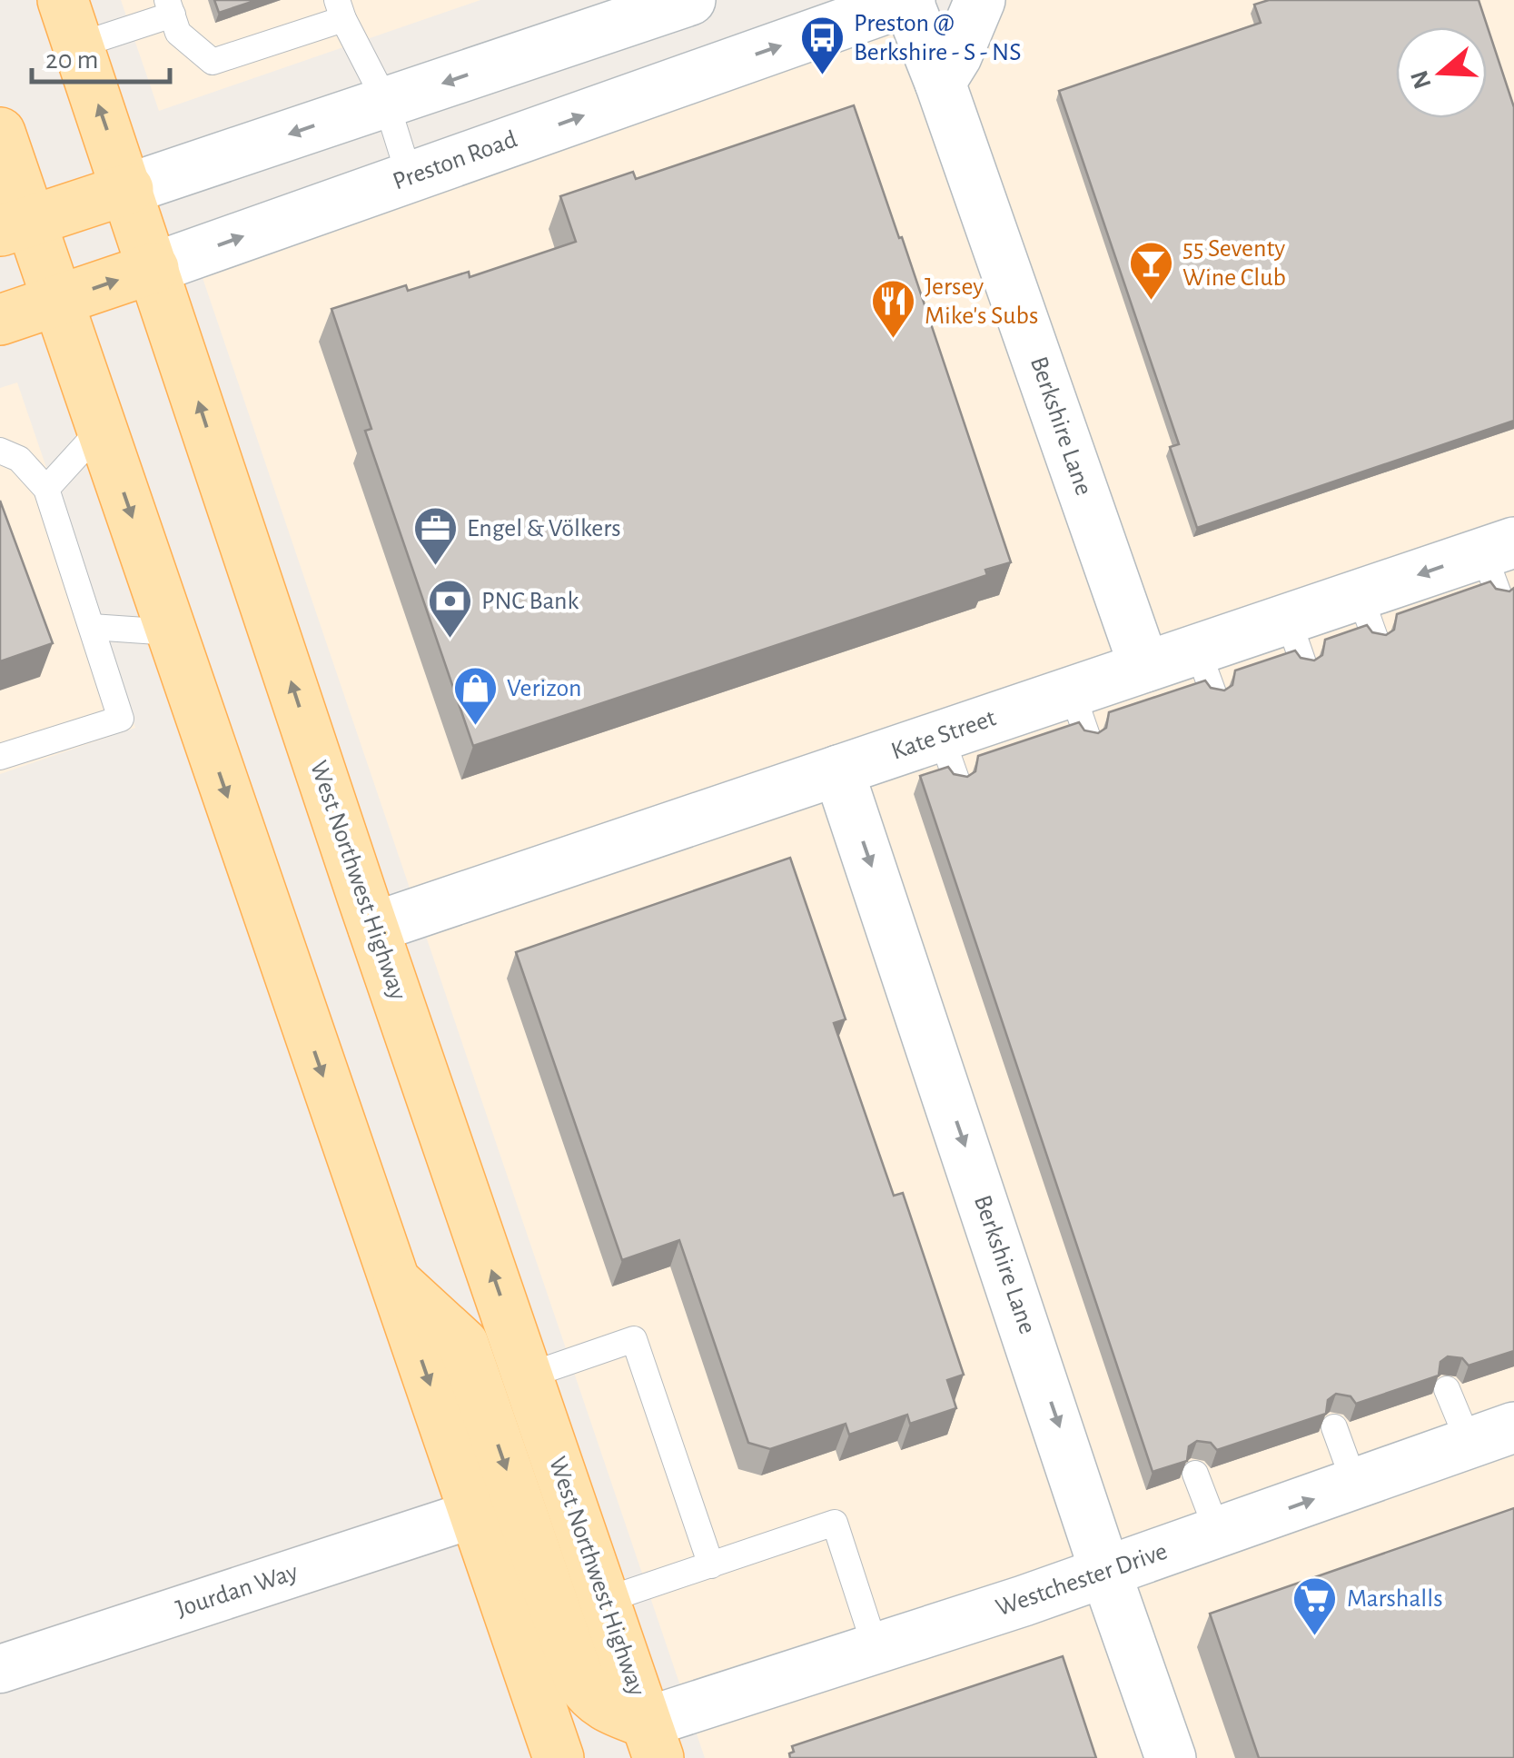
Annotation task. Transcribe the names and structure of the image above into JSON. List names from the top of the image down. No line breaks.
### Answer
{"streets":{"main road":["Preston Road","West Northwest Highway"],"street":["Berkshire Lane","Kate Street","Westchester Drive","Jourdan Way"]},"crossings":[["Preston Road","Berkshire Lane"],["Preston Road","West Northwest Highway"],["Berkshire Lane","Kate Street"],["Berkshire Lane","Westchester Drive"],["Kate Street","West Northwest Highway"],["West Northwest Highway","Westchester Drive"]],"one_way":["Berkshire Lane"],"places":{"bus stop":["Preston @ Berkshire - S - NS"],"bar":["55 Seventy Wine Club"],"restaurant":["Jersey Mike's Subs"],"office":["Engel & Völkers"],"bank":["PNC Bank"],"shop":["Verizon"],"supermarket":["Marshalls"]},"scale_bar":"20 m","north":"left"}
